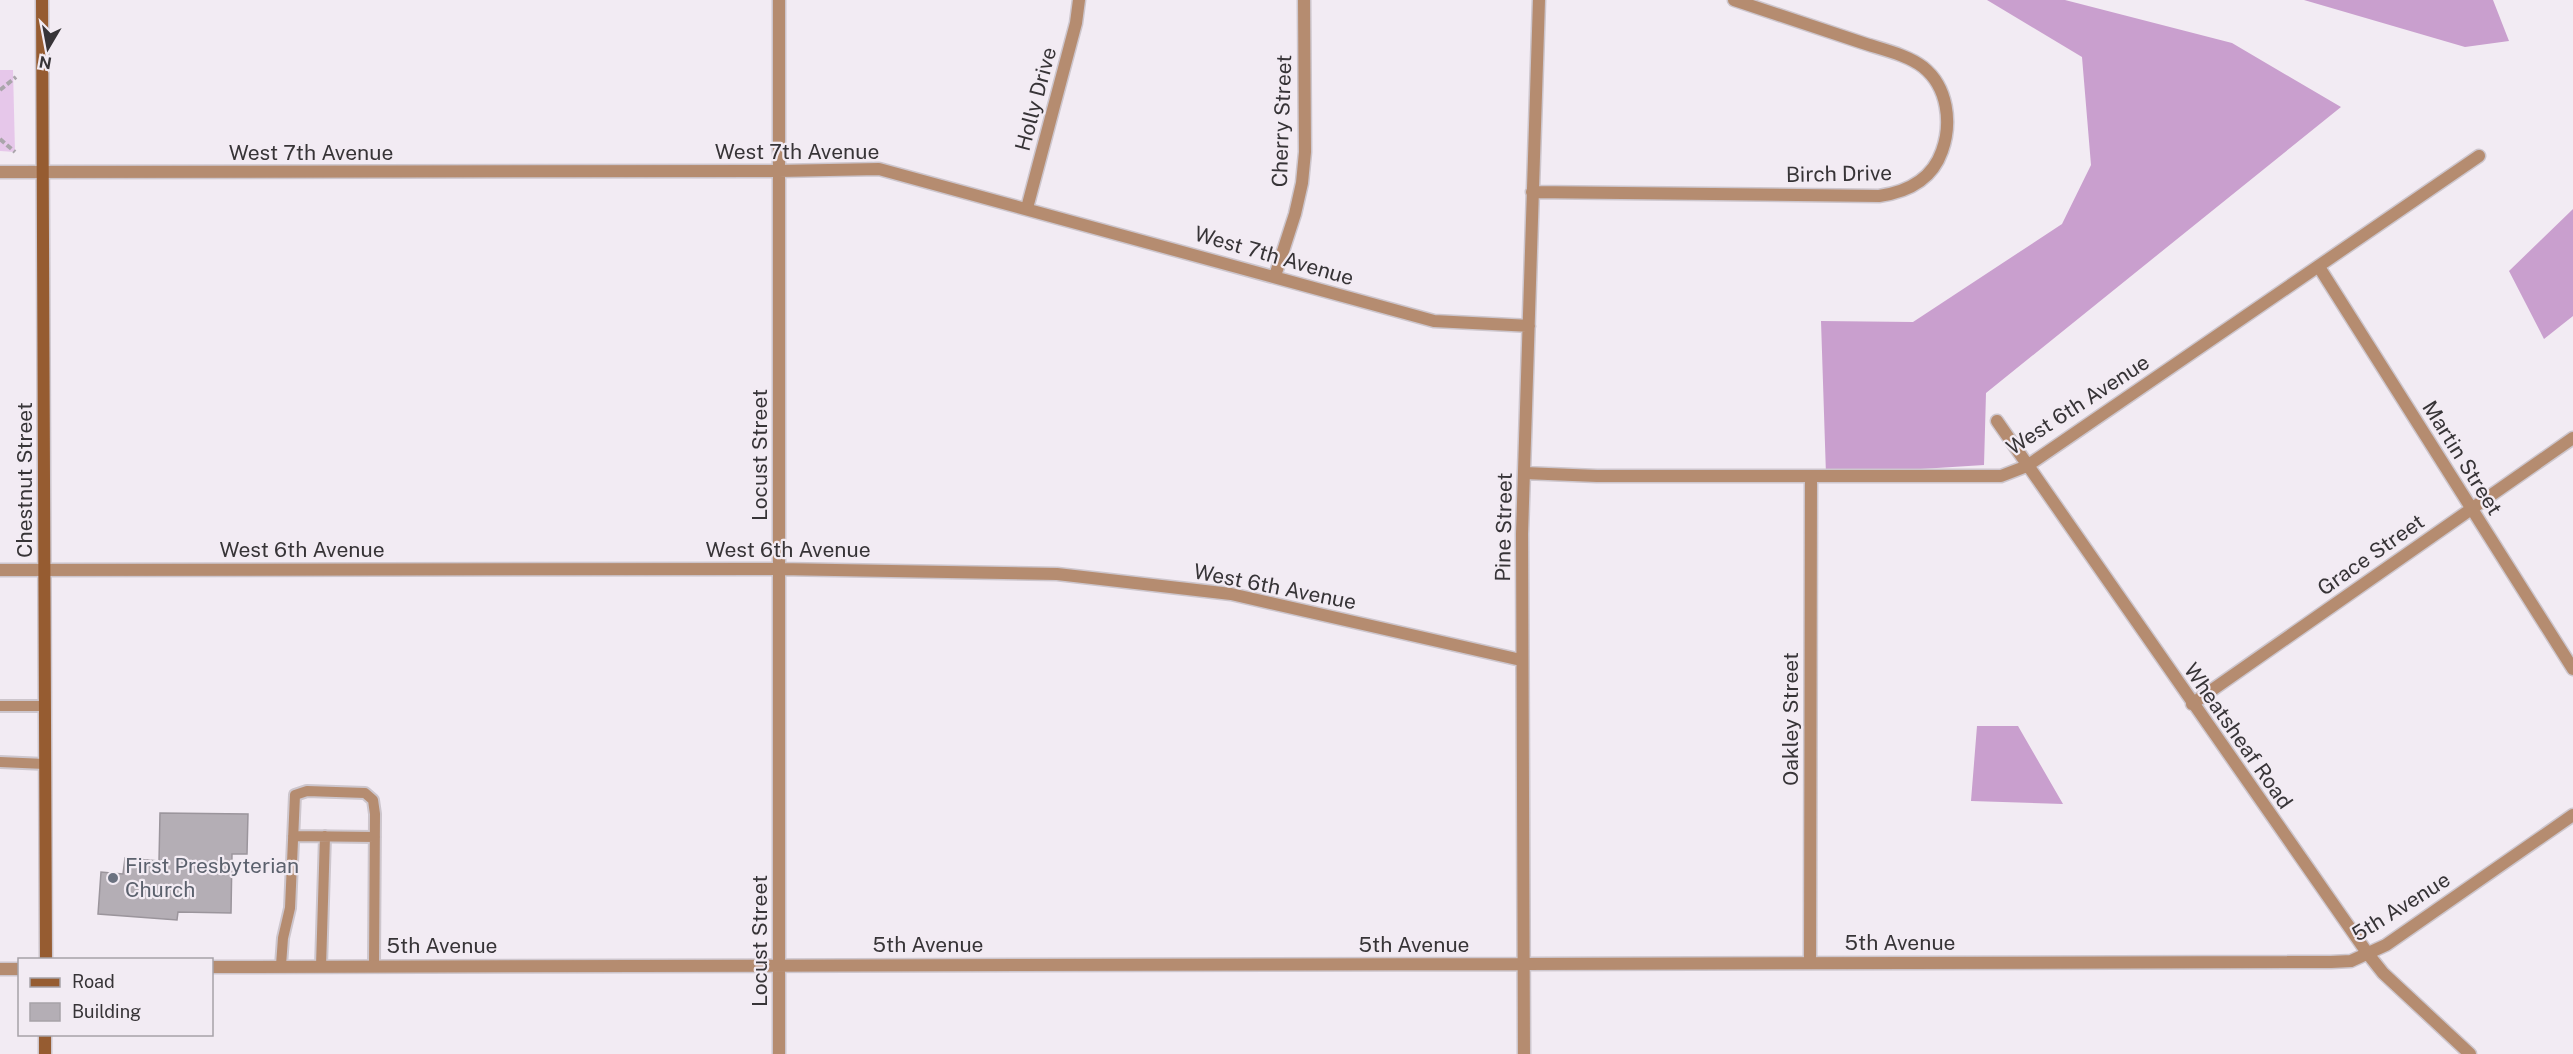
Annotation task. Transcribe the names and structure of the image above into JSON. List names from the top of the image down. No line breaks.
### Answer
{"streets":{"street":["Holly Drive","Cherry Street","West 7th Avenue","Birch Drive","West 6th Avenue","Locust Street","Martin Street","Chestnut Street","Pine Street","Grace Street","Oakley Street","Wheatsheaf Road","5th Avenue"]},"crossings":[["Holly Drive","West 7th Avenue"],["Cherry Street","West 7th Avenue"],["West 7th Avenue","Locust Street"],["West 7th Avenue","Chestnut Street"],["West 7th Avenue","Pine Street"],["Birch Drive","Pine Street"],["West 6th Avenue","Locust Street"],["West 6th Avenue","Martin Street"],["West 6th Avenue","Chestnut Street"],["West 6th Avenue","Pine Street"],["West 6th Avenue","Oakley Street"],["West 6th Avenue","Wheatsheaf Road"],["Locust Street","5th Avenue"],["Martin Street","Grace Street"],["Pine Street","5th Avenue"],["Grace Street","Wheatsheaf Road"],["Oakley Street","5th Avenue"],["Wheatsheaf Road","5th Avenue"]],"places":["First Presbyterian Church"],"legend":["Road","Building"],"north":"bottom"}
